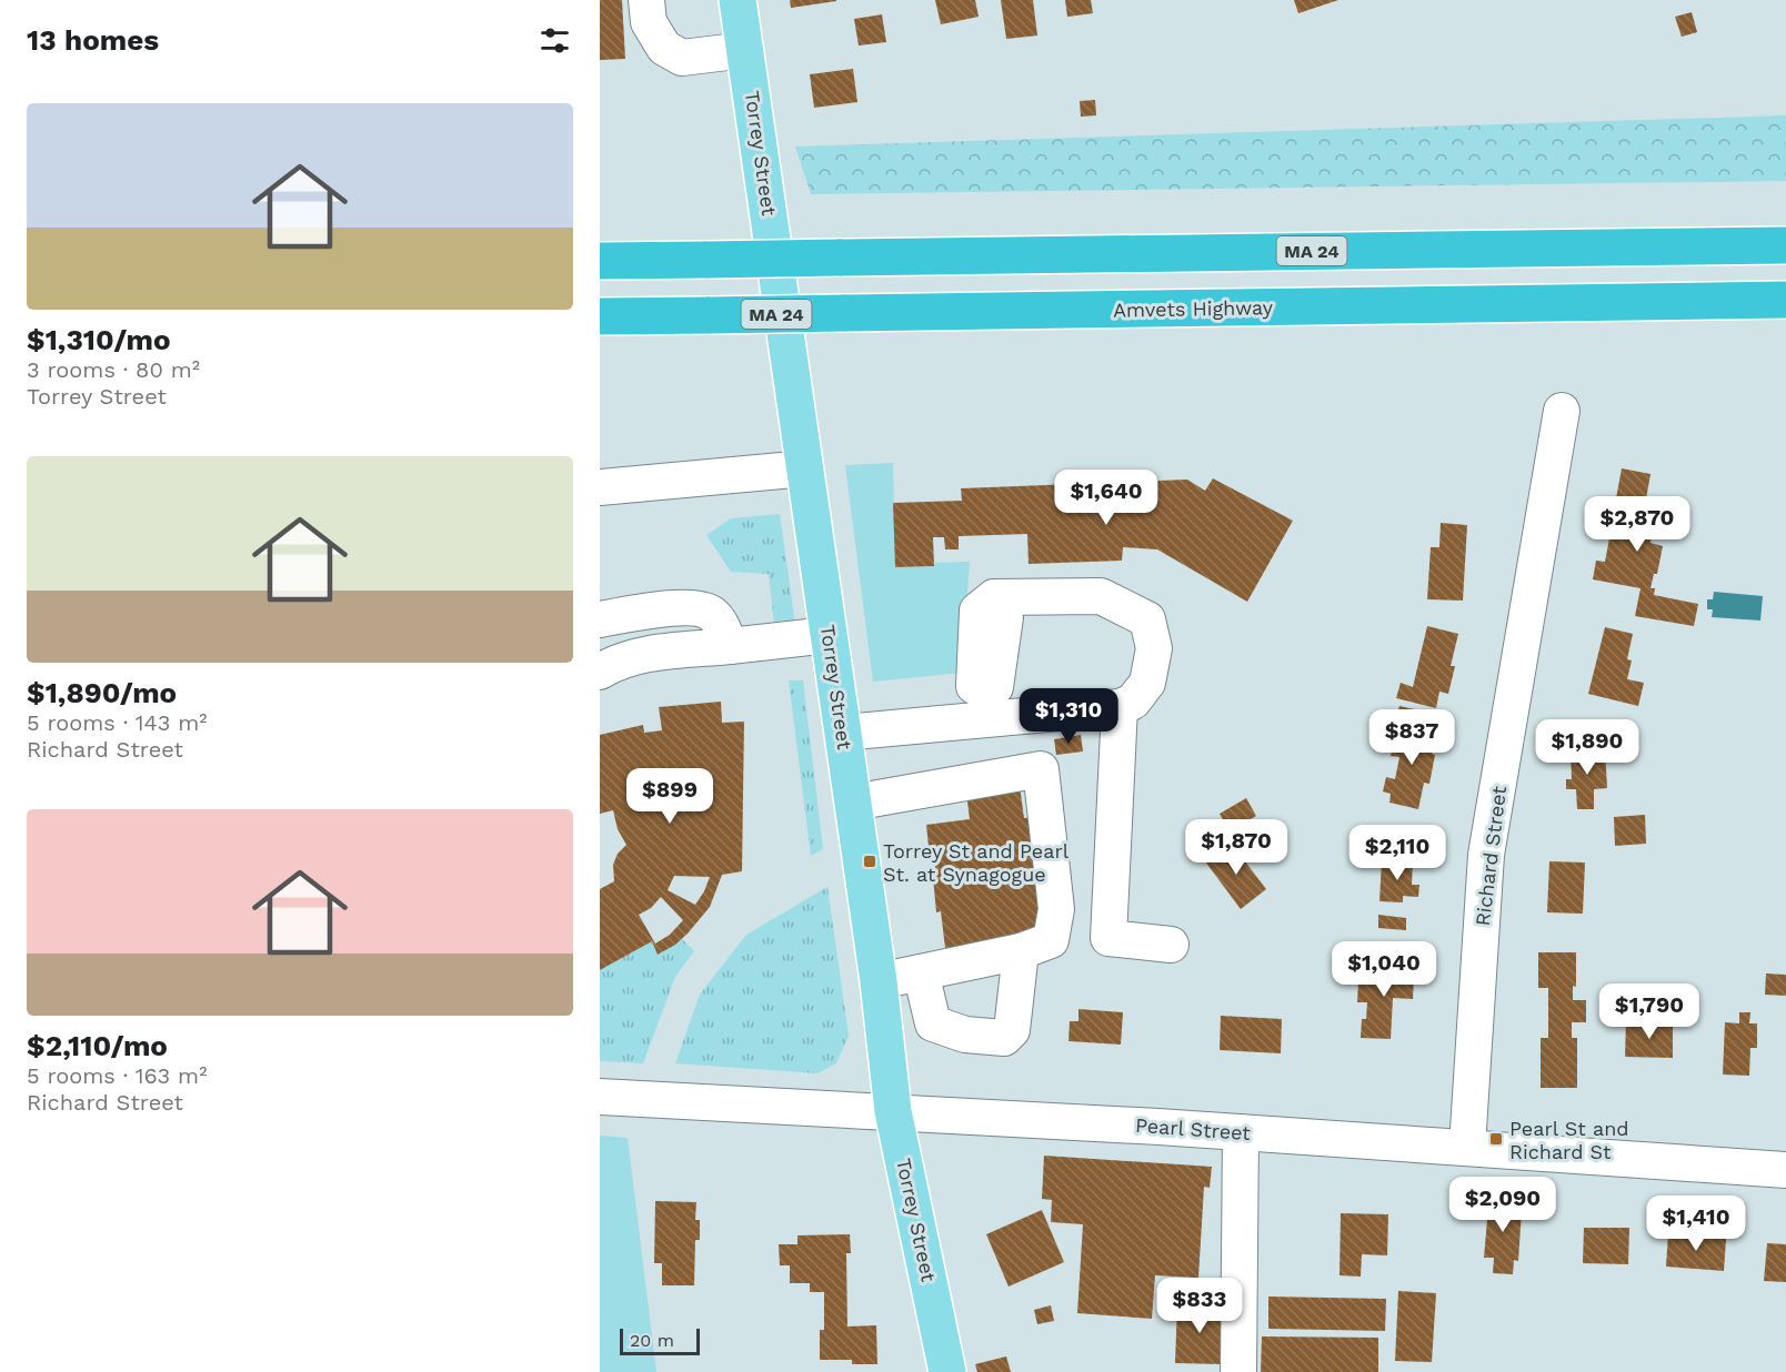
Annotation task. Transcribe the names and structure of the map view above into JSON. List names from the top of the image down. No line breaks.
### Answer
{"streets":{"highway":["MA 24","Amvets Highway"],"main road":["Torrey Street"],"street":["Richard Street","Pearl Street"]},"crossings":[["Torrey Street","Pearl Street"],["Richard Street","Pearl Street"]],"places":{"transit":["Torrey St and Pearl St. at Synagogue","Pearl St and Richard St"]},"scale_bar":"20 m","page":{"heading":"13 homes","list":[{"name":"$1,310/mo","note":"3 rooms · 80 m² · Torrey Street"},{"name":"$1,890/mo","note":"5 rooms · 143 m² · Richard Street"},{"name":"$2,110/mo","note":"5 rooms · 163 m² · Richard Street"}],"price":["$1,640","$2,870","$1,310","$837","$1,890","$899","$1,870","$2,110","$1,040","$1,790","$2,090","$1,410","$833"],"scale":"20 m"}}
